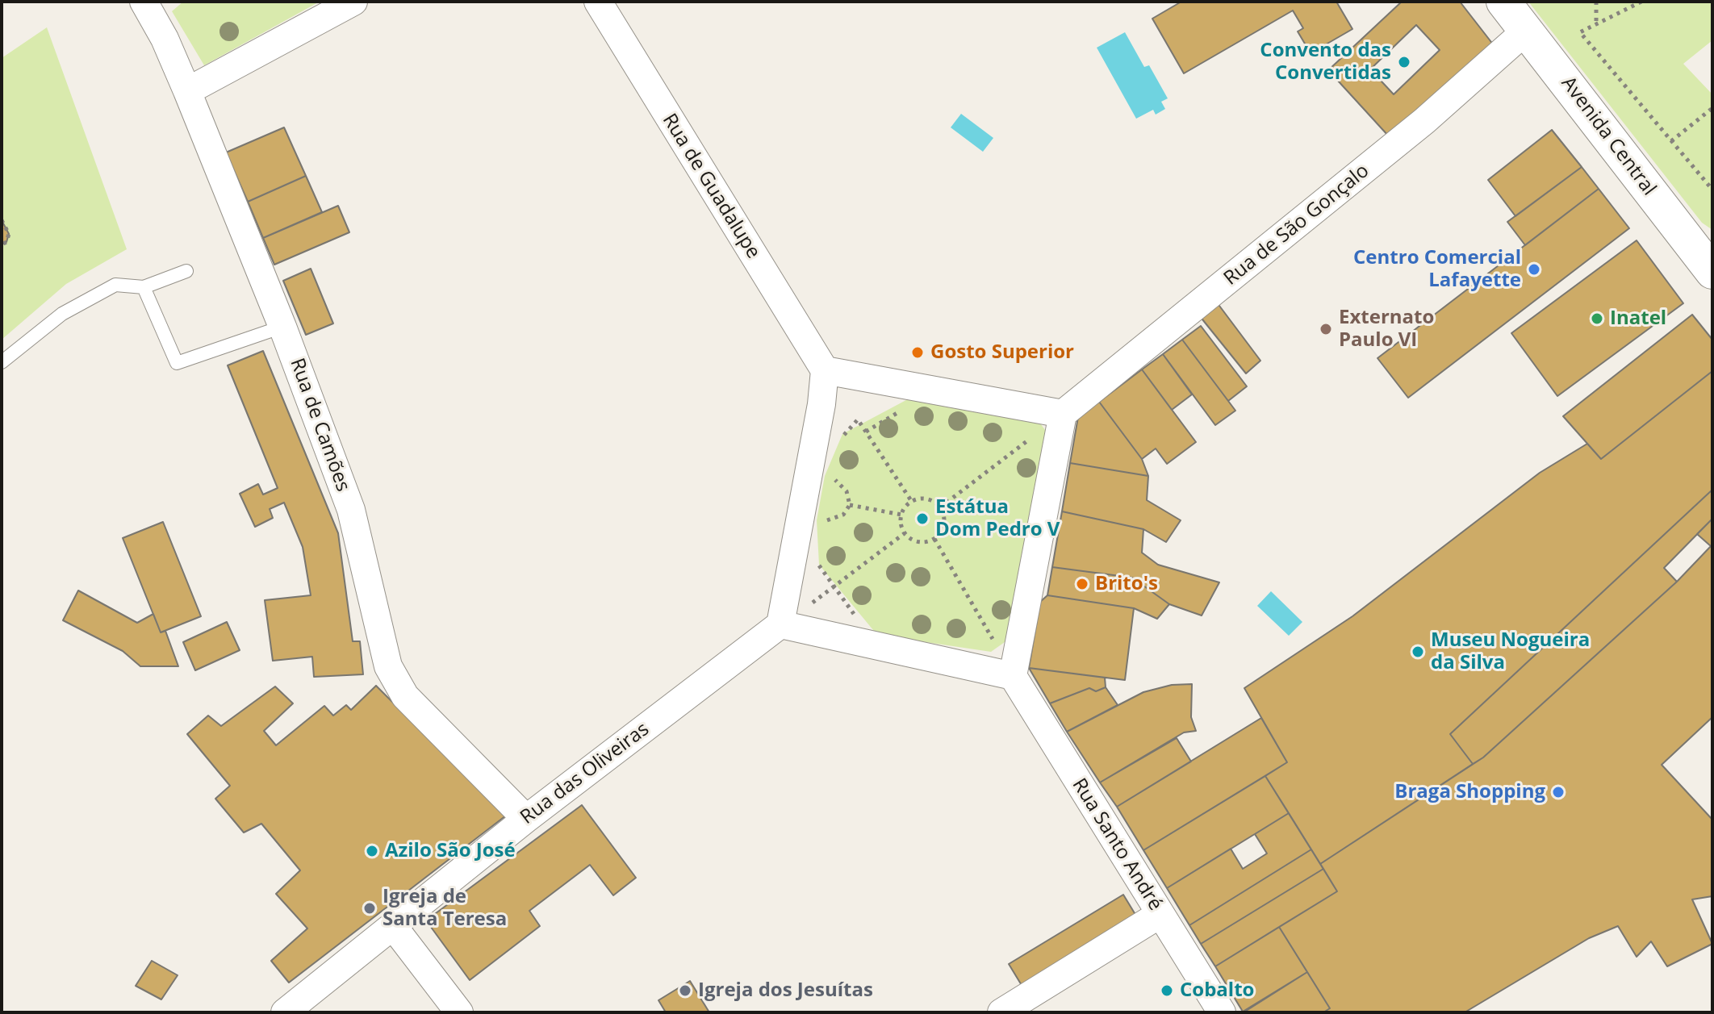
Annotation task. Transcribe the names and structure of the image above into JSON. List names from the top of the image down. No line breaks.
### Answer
{"streets":{"street":["Avenida Central","Rua de Guadalupe","Rua de São Gonçalo","Rua de Camões","Rua das Oliveiras","Rua Santo André"]},"crossings":[["Avenida Central","Rua de São Gonçalo"],["Rua de Camões","Rua das Oliveiras"]],"places":["Convento das Convertidas","Centro Comercial Lafayette","Inatel","Externato Paulo VI","Gosto Superior","Estátua Dom Pedro V","Brito's","Museu Nogueira da Silva","Braga Shopping","Azilo São José","Igreja de Santa Teresa","Igreja dos Jesuítas","Cobalto"]}
